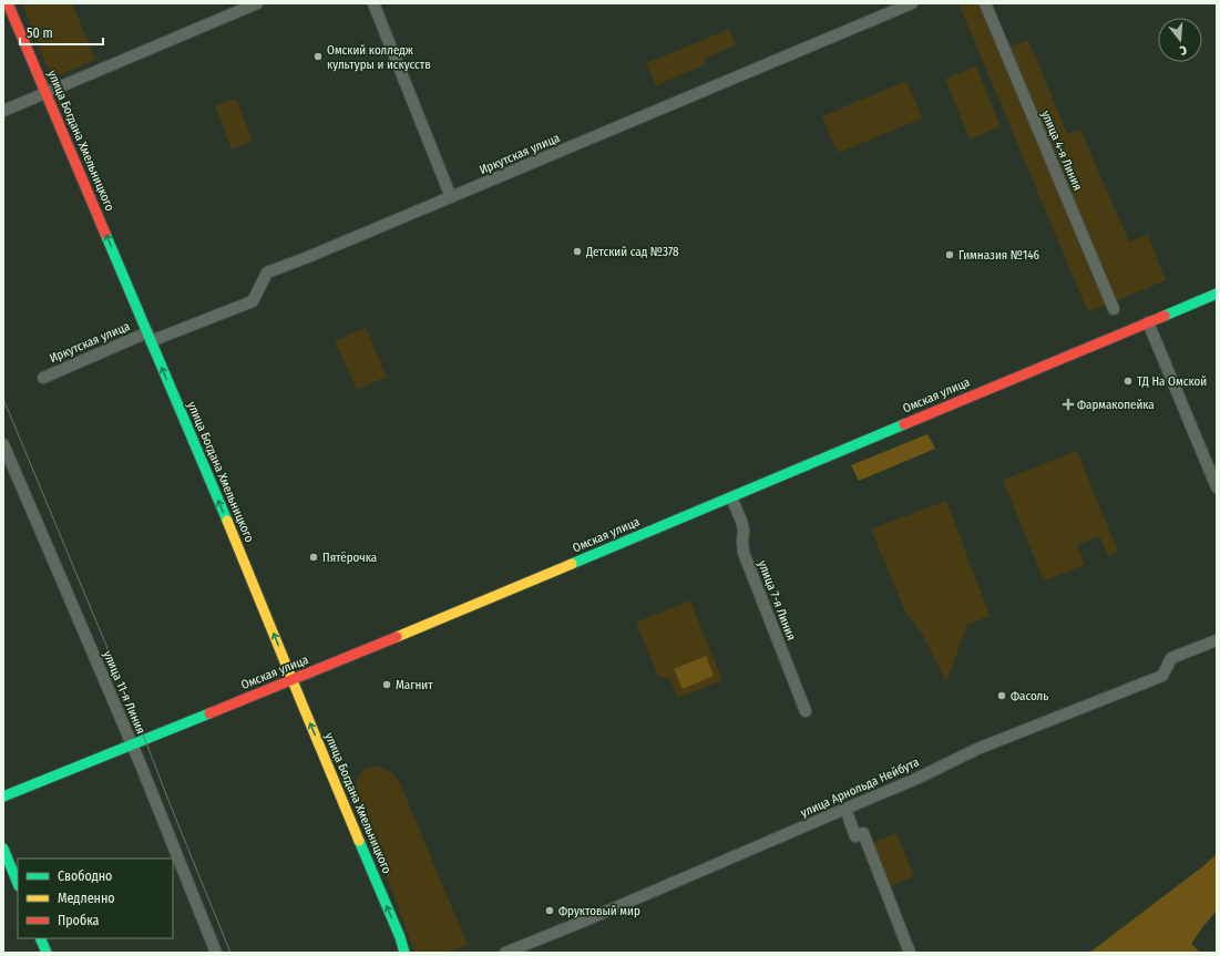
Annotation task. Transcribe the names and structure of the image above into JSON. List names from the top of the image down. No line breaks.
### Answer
{"streets":{"main road":["улица Богдана Хмельницкого","Омская улица"],"street":["улица 4-я Линия","Иркутская улица","улица 7-я Линия","улица 11-я Линия","улица Арнольда Нейбута"]},"crossings":[["улица Богдана Хмельницкого","Иркутская улица"],["улица Богдана Хмельницкого","Омская улица"],["Омская улица","улица 7-я Линия"],["Омская улица","улица 11-я Линия"]],"one_way":["улица Богдана Хмельницкого"],"places":{"other":["Омский колледж культуры и искусств","Детский сад №378","Гимназия №146","ТД На Омской","Пятёрочка","Магнит","Фасоль","Фруктовый мир"],"health":["Фармакопейка"]},"legend":["Свободно","Медленно","Пробка"],"scale_bar":"50 m","north":"bottom"}
